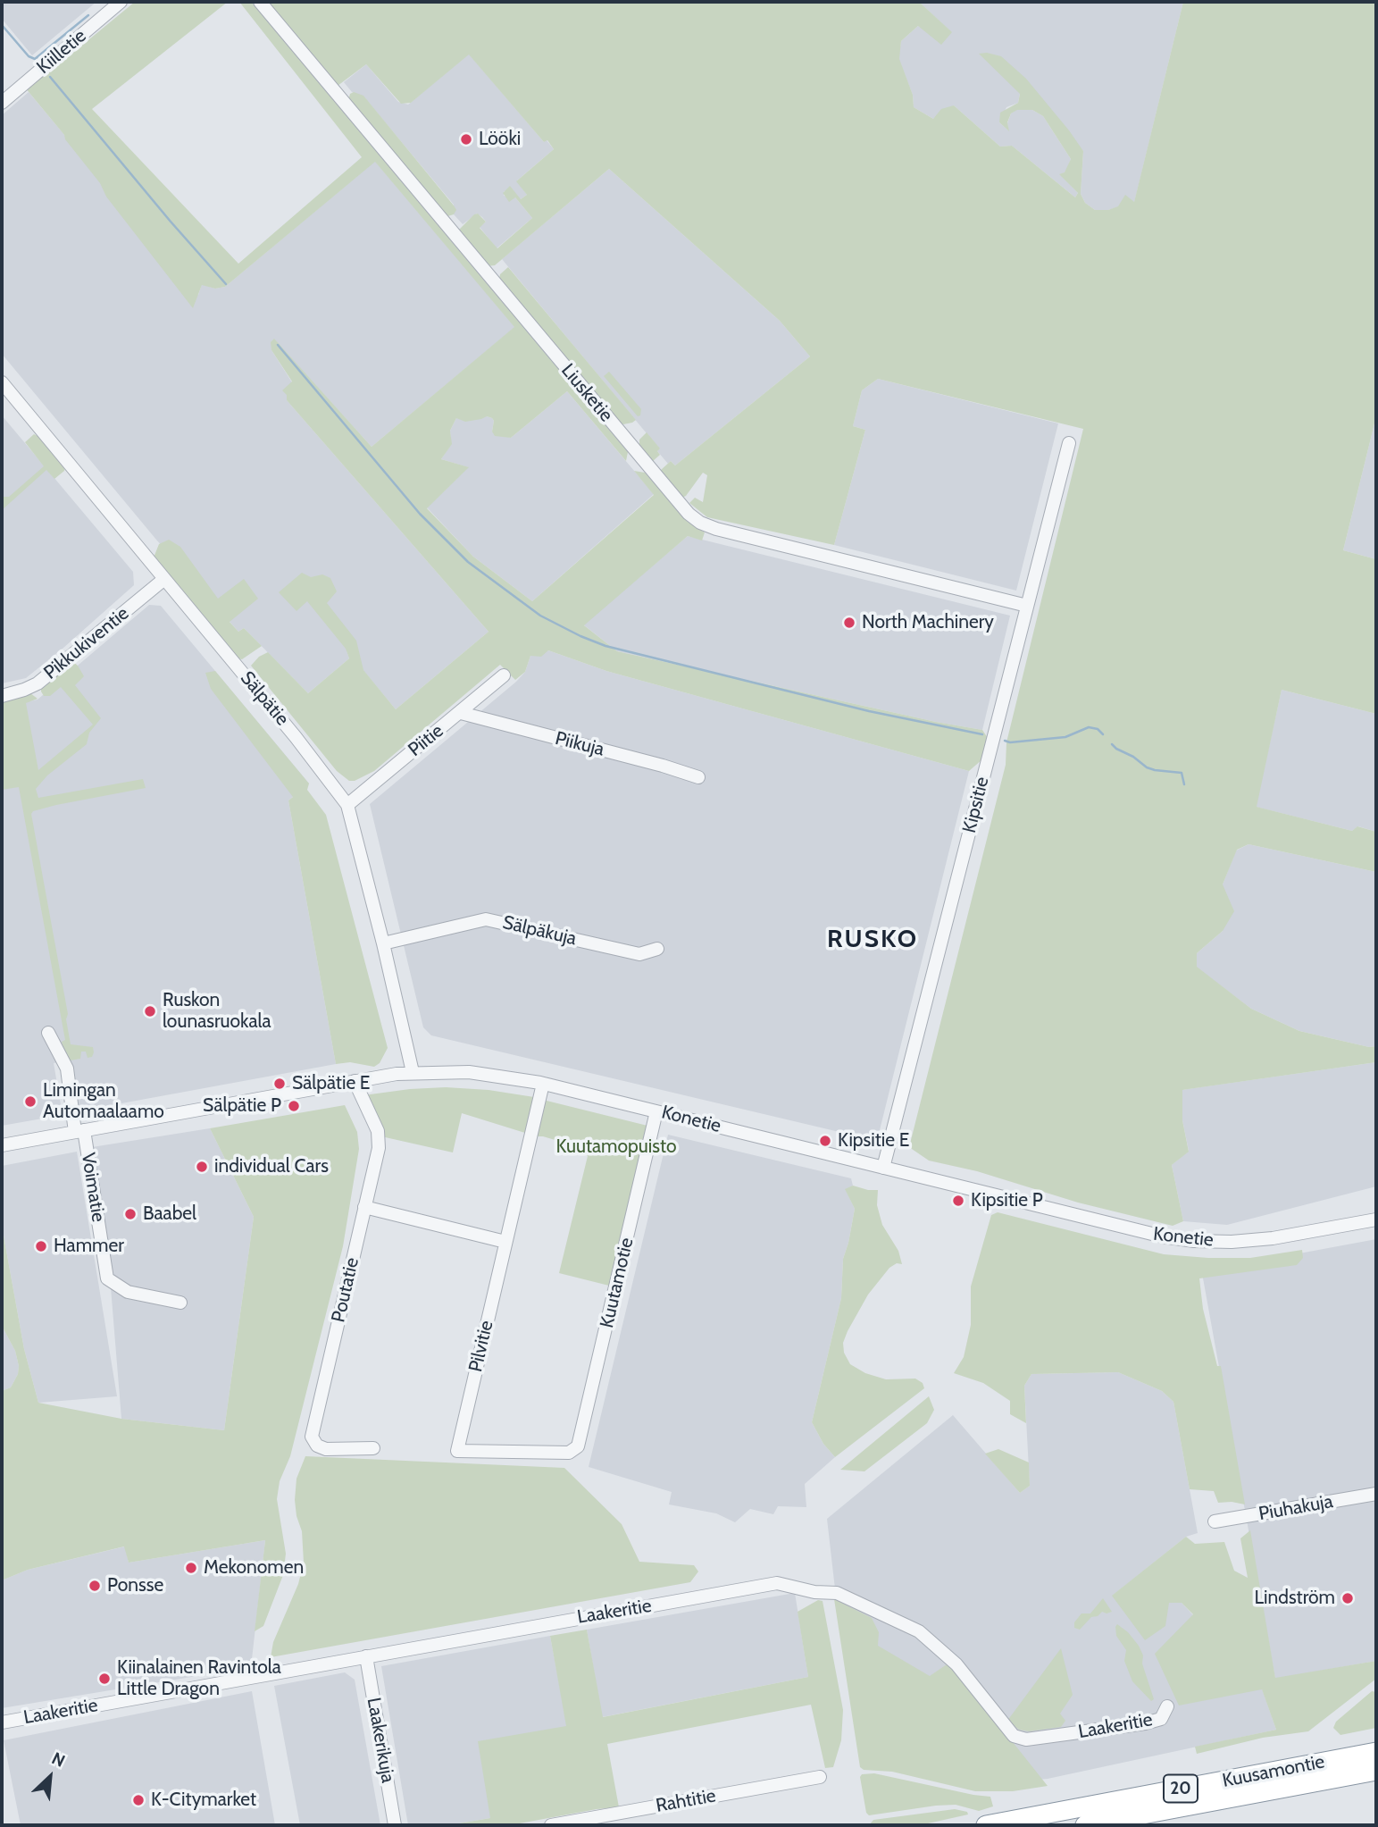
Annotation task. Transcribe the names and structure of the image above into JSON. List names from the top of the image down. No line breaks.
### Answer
{"streets":{"highway":["Kuusamontie","20"],"street":["Kiilletie","Liusketie","Pikkukiventie","Sälpätie","Piitie","Piikuja","Kipsitie","Sälpäkuja","Konetie","Voimatie","Kuutamotie","Poutatie","Pilvitie","Piuhakuja","Laakeritie","Laakerikuja","Rahtitie"]},"crossings":[["Liusketie","Kipsitie"],["Pikkukiventie","Sälpätie"],["Sälpätie","Piitie"],["Sälpätie","Sälpäkuja"],["Sälpätie","Konetie"],["Piitie","Piikuja"],["Kipsitie","Konetie"],["Konetie","Voimatie"],["Konetie","Kuutamotie"],["Konetie","Poutatie"],["Konetie","Pilvitie"],["Kuutamotie","Pilvitie"],["Laakeritie","Laakerikuja"]],"districts":["RUSKO"],"parks":["Kuutamopuisto"],"places":["Lööki","North Machinery","Ruskon lounasruokala","Sälpätie E","Limingan Automaalaamo","Sälpätie P","Kipsitie E","individual Cars","Kipsitie P","Baabel","Hammer","Mekonomen","Ponsse","Lindström","Kiinalainen Ravintola Little Dragon","K-Citymarket"],"north":"top right"}
